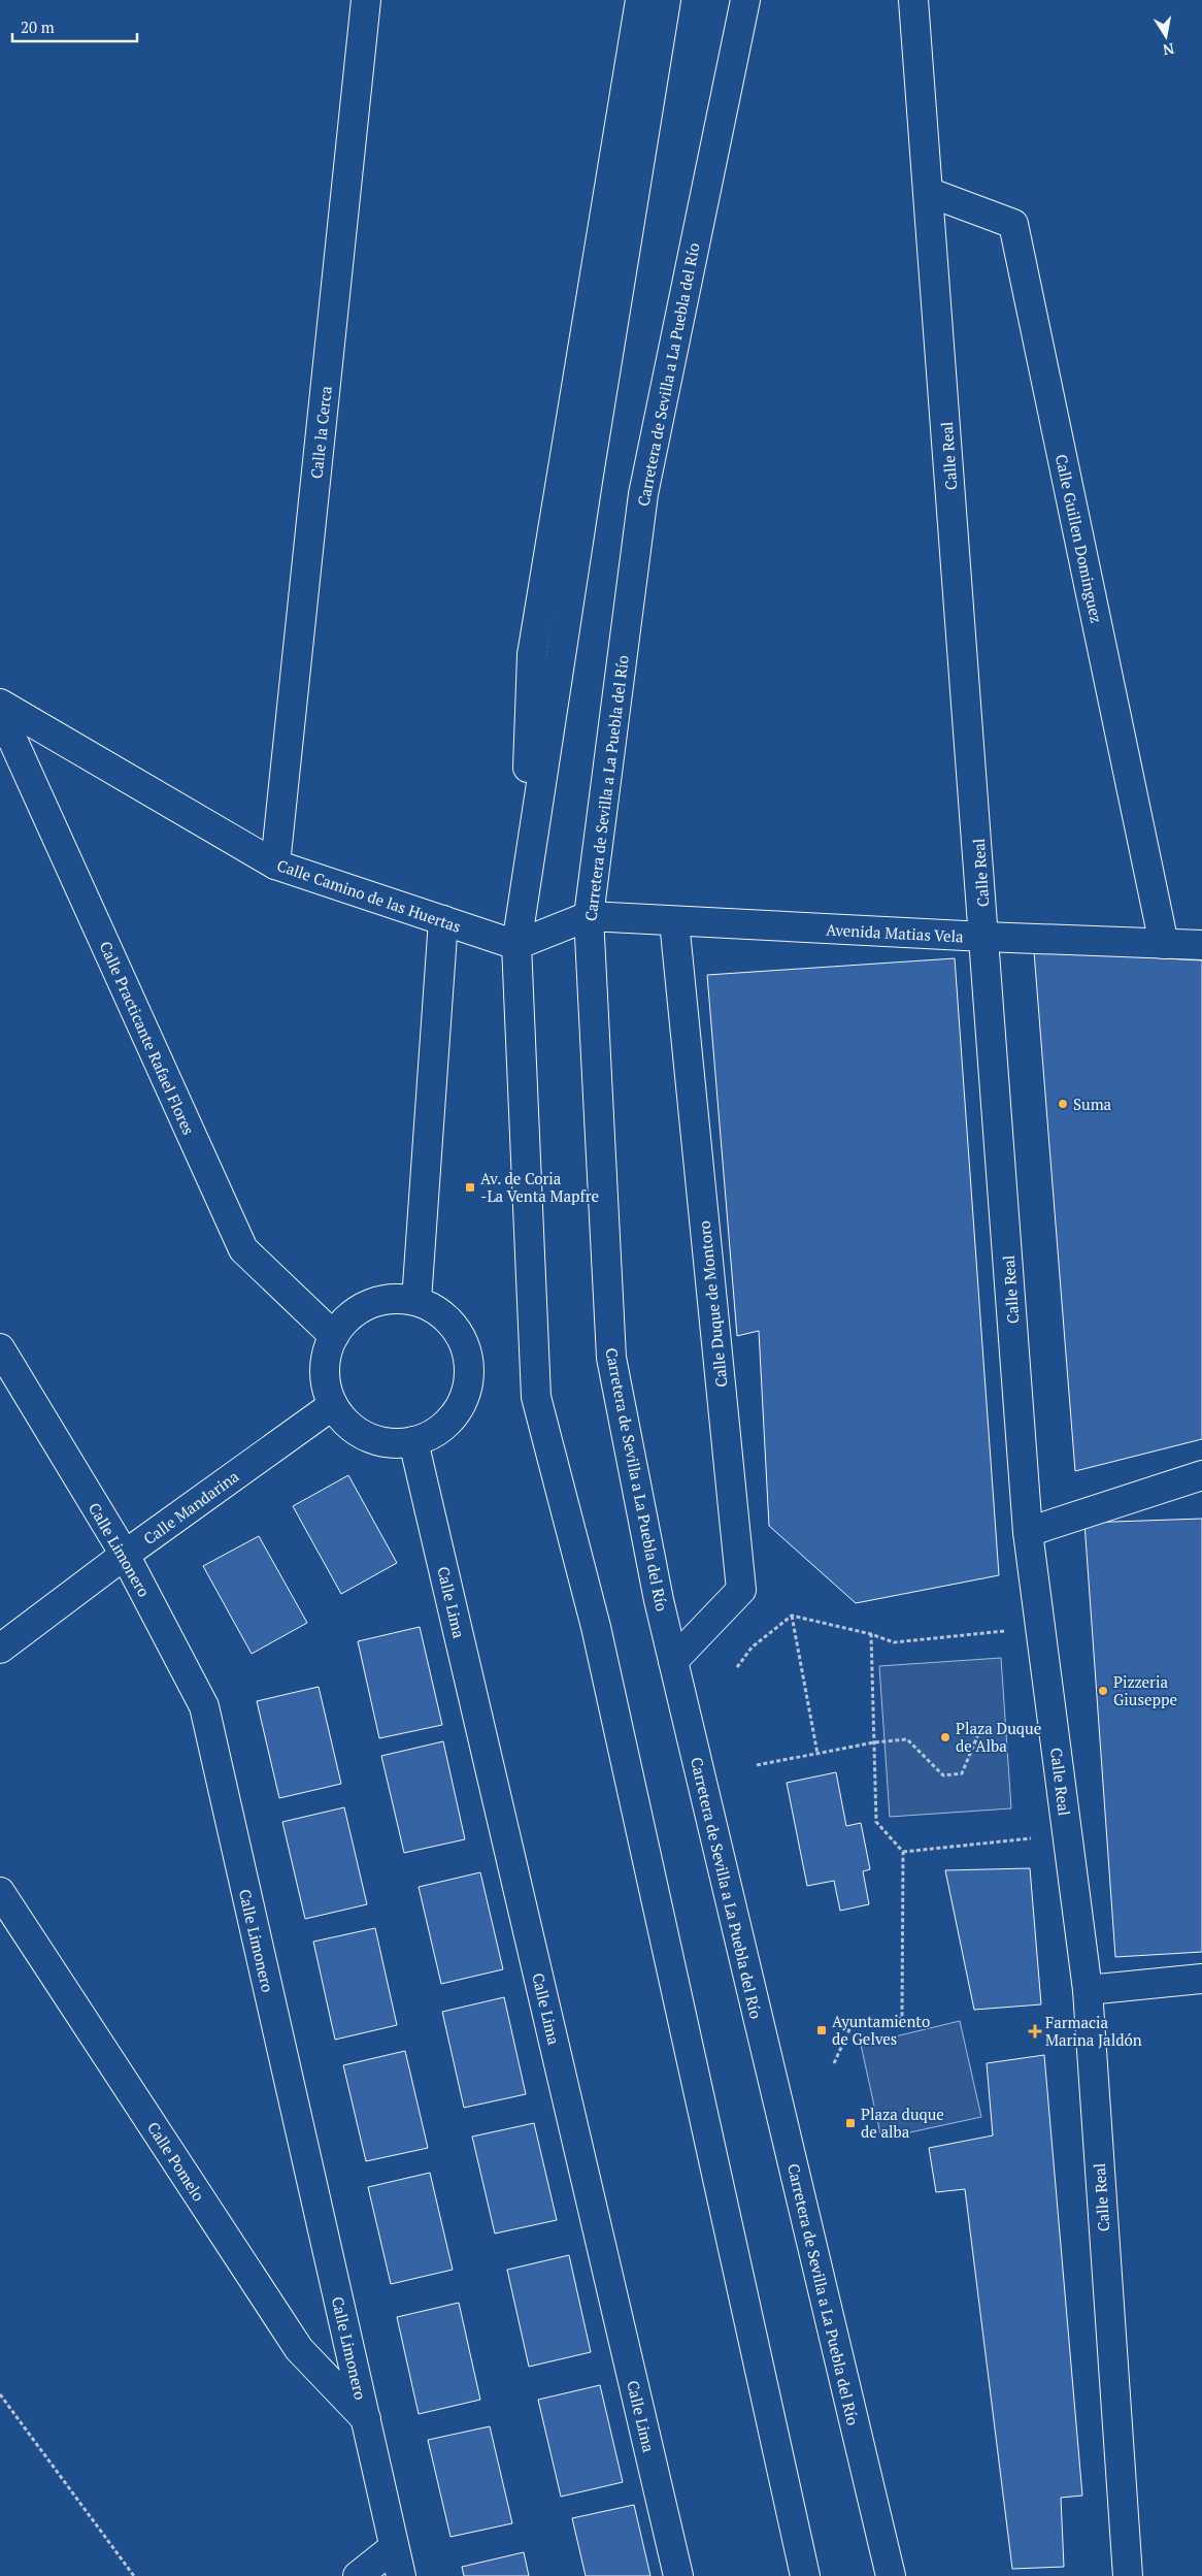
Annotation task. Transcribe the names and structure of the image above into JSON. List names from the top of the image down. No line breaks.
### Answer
{"streets":{"street":["Carretera de Sevilla a La Puebla del Río","Calle la Cerca","Calle Real","Calle Guillen Dominguez","Calle Camino de las Huertas","Avenida Matias Vela","Calle Practicante Rafael Flores","Calle Duque de Montoro","Calle Mandarina","Calle Limonero","Calle Lima","Calle Pomelo"]},"crossings":[["Carretera de Sevilla a La Puebla del Río","Avenida Matias Vela"],["Carretera de Sevilla a La Puebla del Río","Calle Duque de Montoro"],["Calle la Cerca","Calle Camino de las Huertas"],["Calle Real","Calle Guillen Dominguez"],["Calle Real","Avenida Matias Vela"],["Calle Guillen Dominguez","Avenida Matias Vela"],["Avenida Matias Vela","Calle Duque de Montoro"],["Calle Practicante Rafael Flores","Calle Mandarina"],["Calle Practicante Rafael Flores","Calle Lima"],["Calle Mandarina","Calle Limonero"],["Calle Mandarina","Calle Lima"],["Calle Limonero","Calle Pomelo"]],"places":{"other":["Suma","Pizzeria Giuseppe","Plaza Duque de Alba"],"transit":["Av. de Coria -La Venta Mapfre","Ayuntamiento de Gelves","Plaza duque de alba"],"health":["Farmacia Marina Jaldón"]},"scale_bar":"20 m","north":"bottom"}
